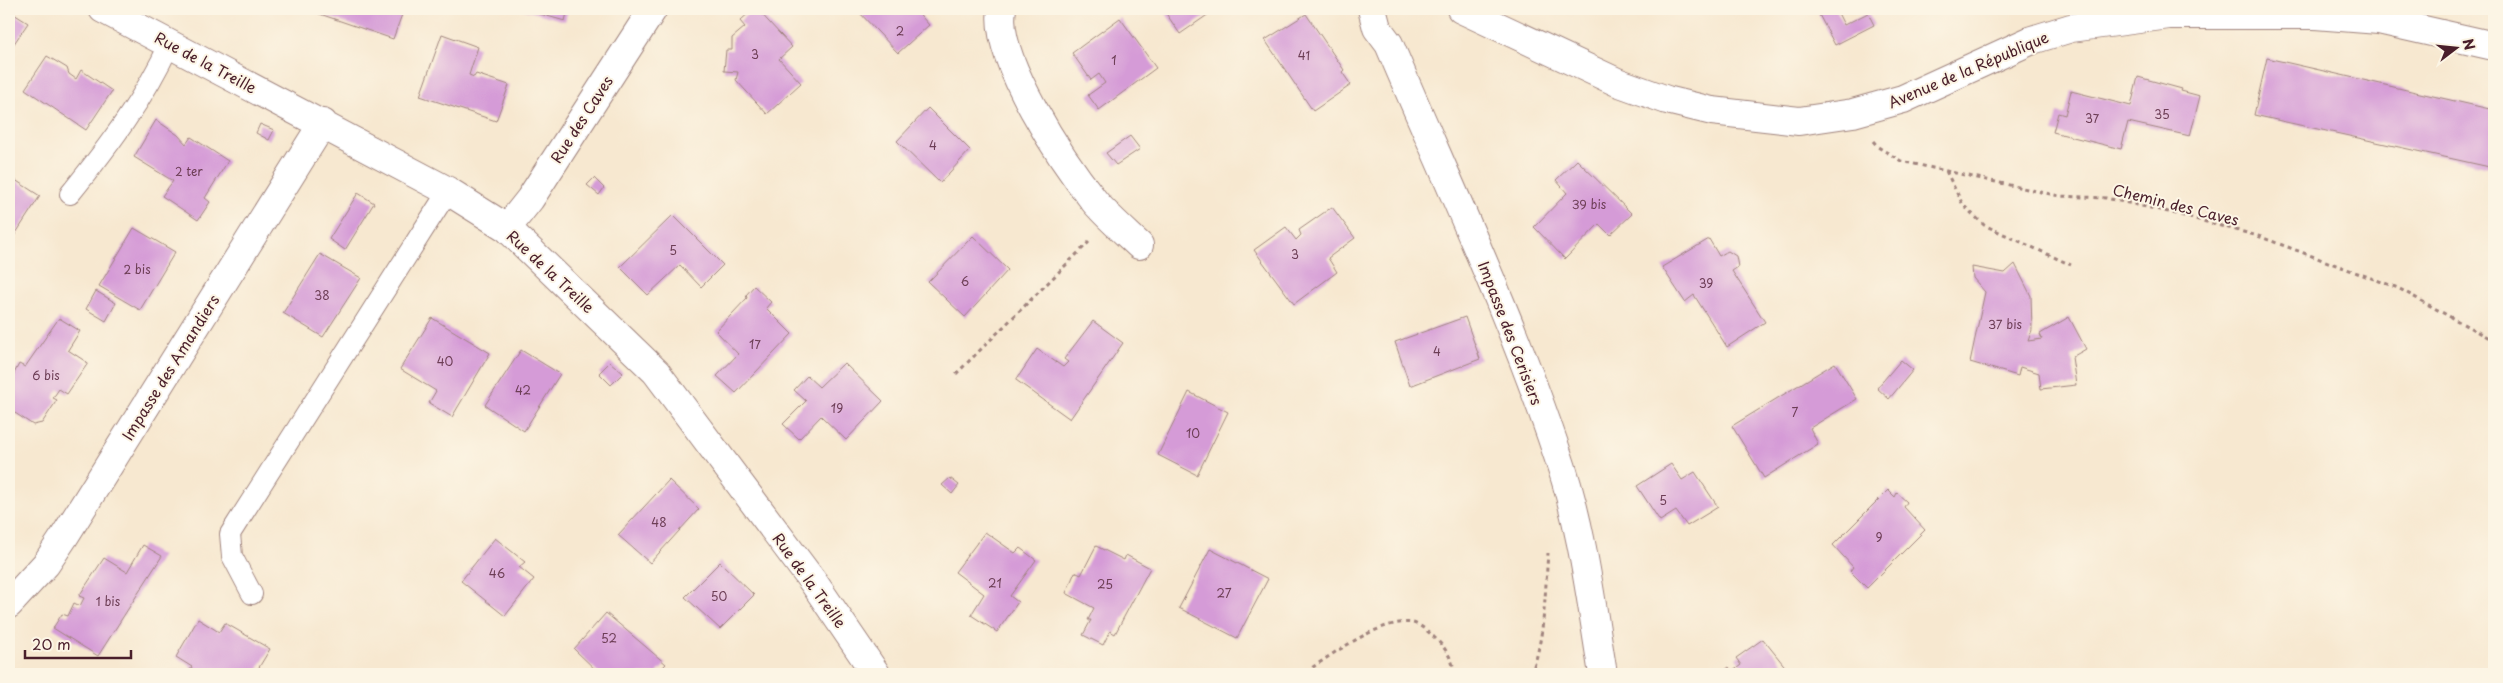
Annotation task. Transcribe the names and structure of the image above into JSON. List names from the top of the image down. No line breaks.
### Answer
{"streets":{"street":["Rue de la Treille","Avenue de la République","Rue des Caves","Impasse des Cerisiers","Impasse des Amandiers"],"path":["Chemin des Caves"]},"crossings":[["Rue de la Treille","Rue des Caves"],["Rue de la Treille","Impasse des Amandiers"],["Avenue de la République","Chemin des Caves"]],"house_numbers":["2","3","41","1","35","37","4","2 ter","39 bis","5","3","2 bis","6","39","38","37 bis","17","4","40","6 bis","42","19","7","10","5","48","9","46","21","25","27","50","1 bis","52"],"scale_bar":"20 m","north":"right"}
